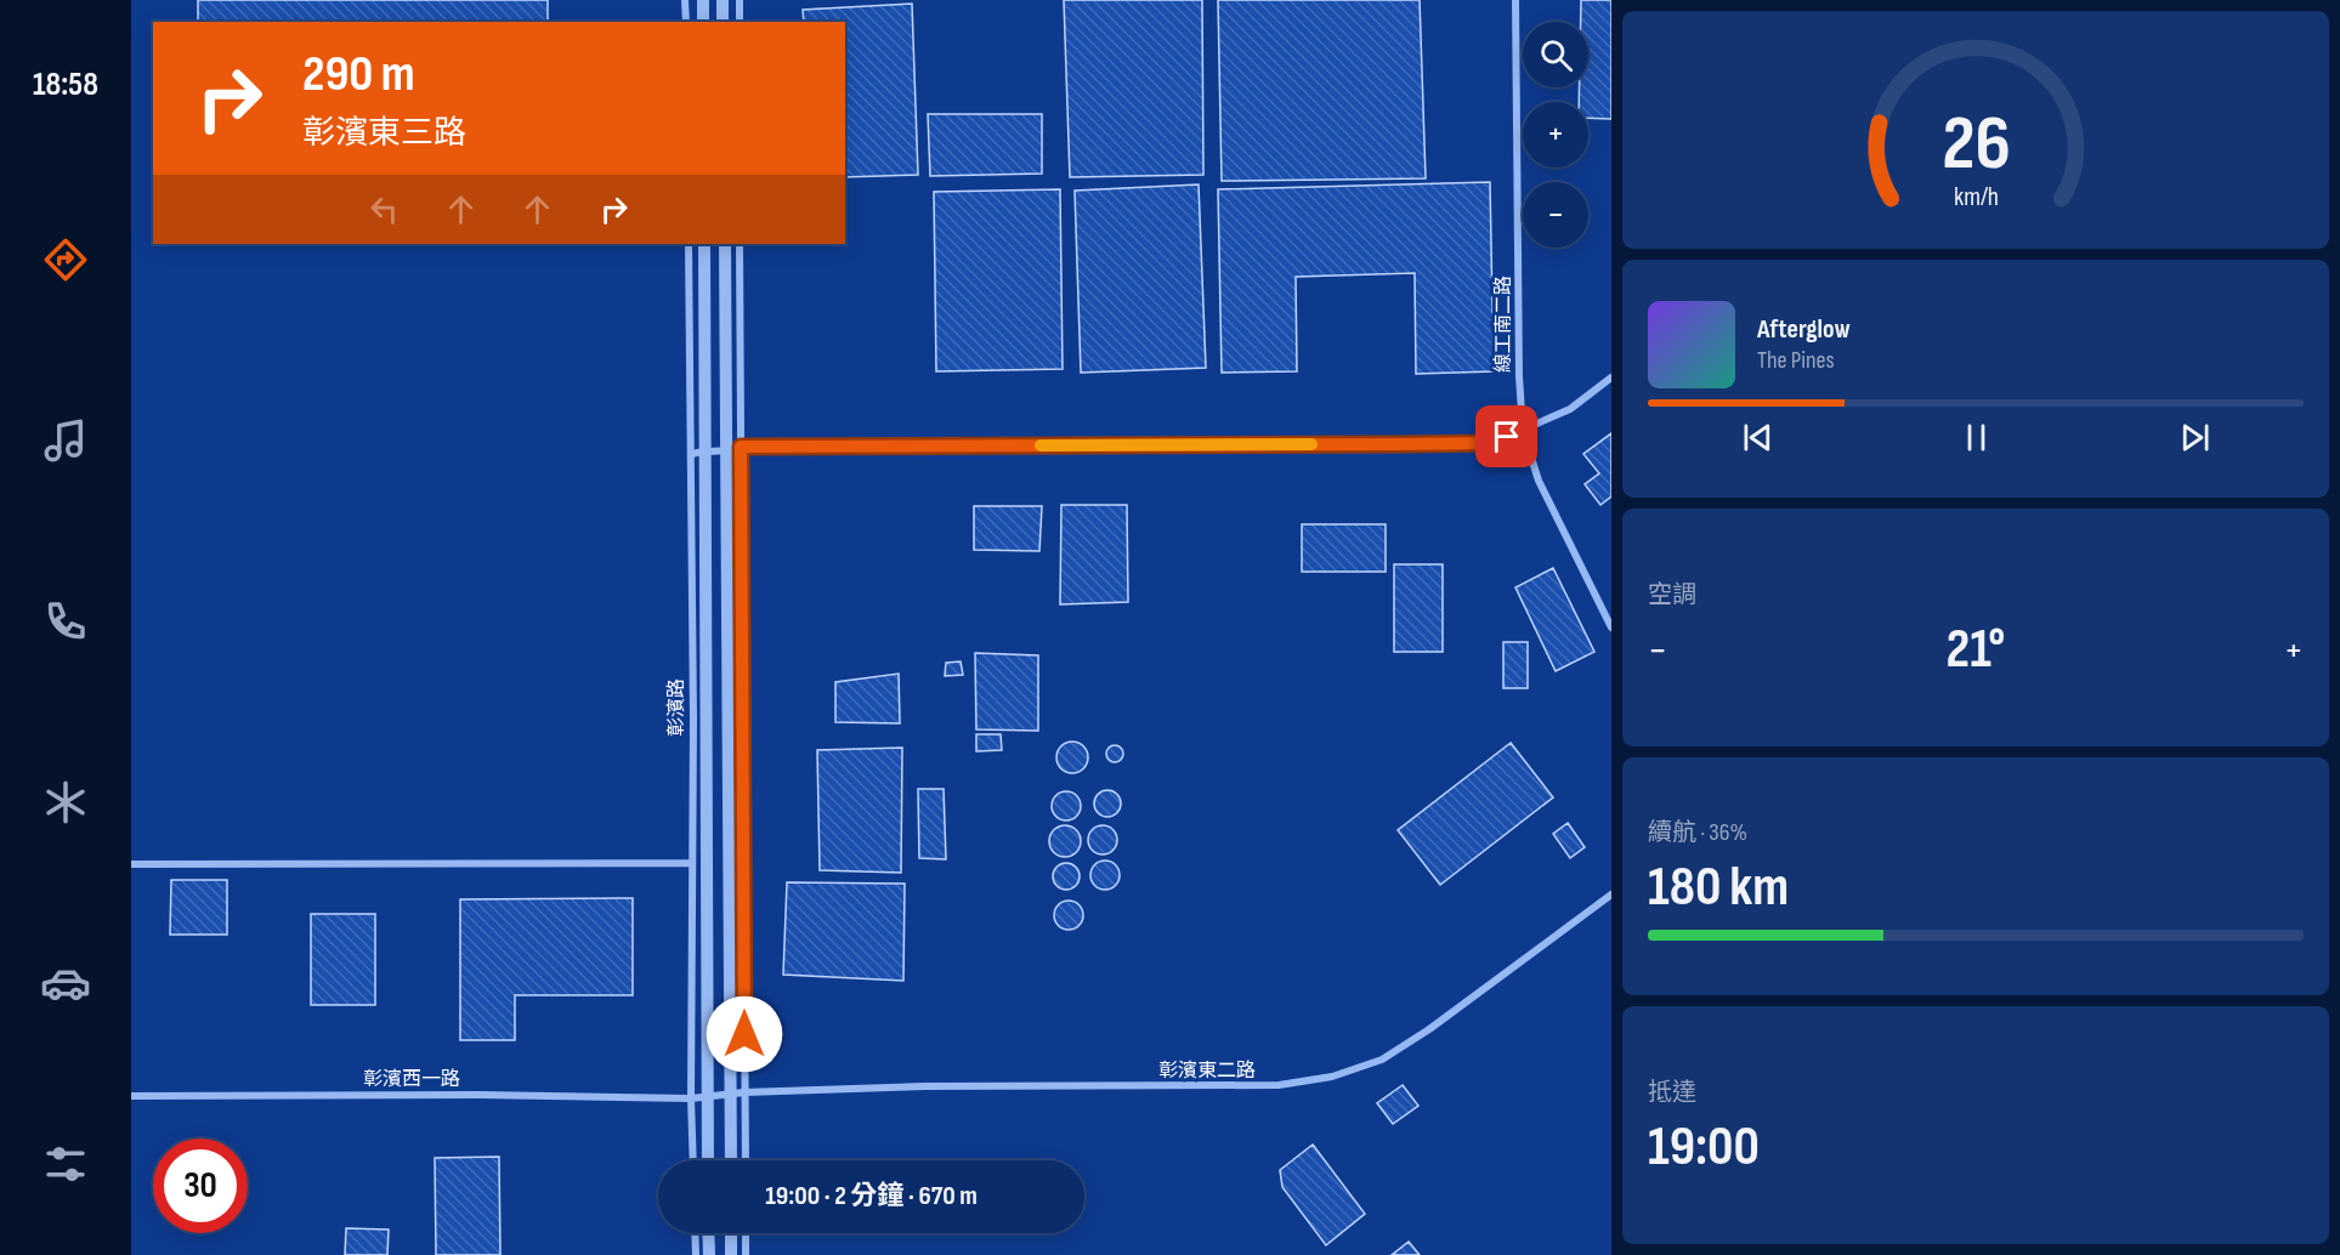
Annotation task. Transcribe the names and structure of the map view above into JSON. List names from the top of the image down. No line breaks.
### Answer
{"streets":{"street":["線工南二路","彰濱路","彰濱東二路","彰濱西一路"]},"crossings":[["彰濱路","彰濱東二路"],["彰濱路","彰濱西一路"],["彰濱東二路","彰濱西一路"]],"page":{"tabs":"18:58","map_buttons":["+","−"],"turn":["290 m","彰濱東三路"],"song":["Afterglow","The Pines"],"tile":["空調",["續航 · 36%","180 km"],["抵達","19:00"]],"heat":["−","21°","+"],"limit":"30","trip":"19:00 · 2 分鐘 · 670 m","gauge":["26","km/h"]}}
